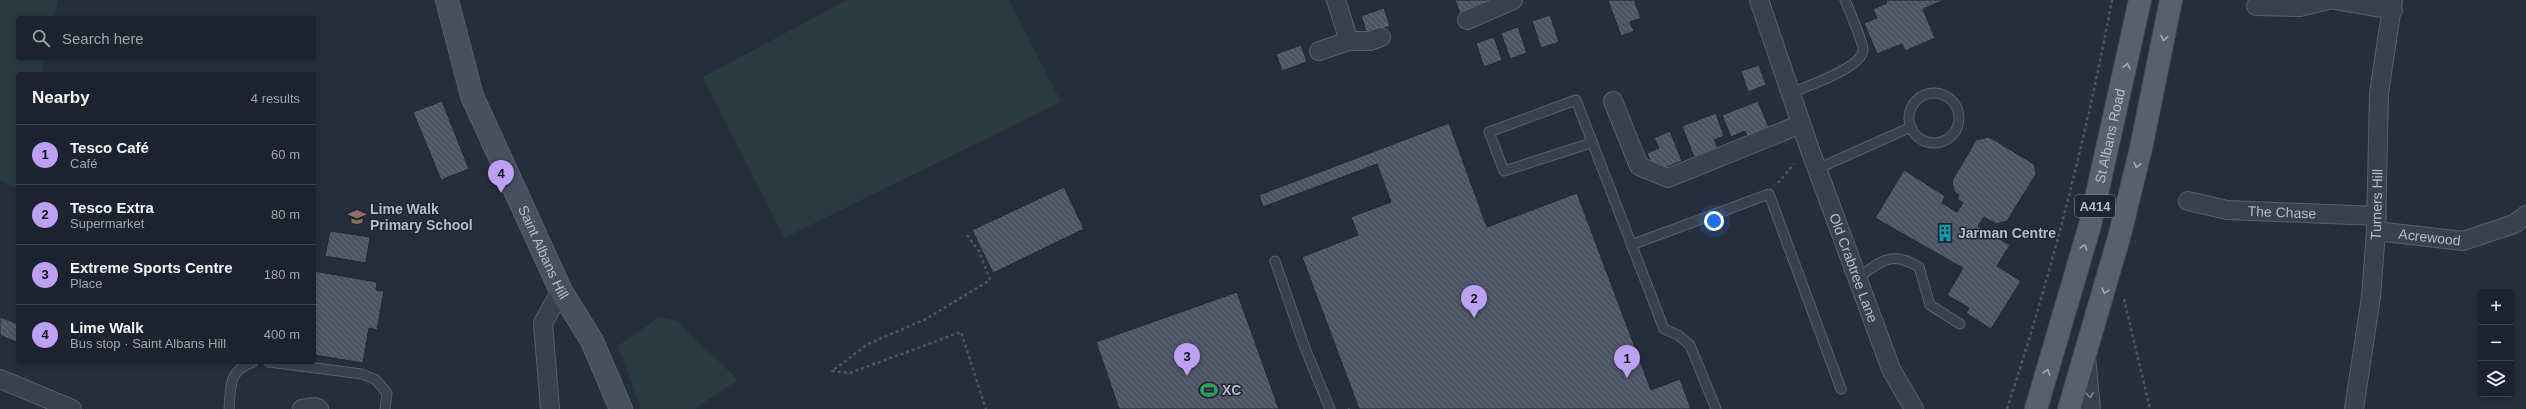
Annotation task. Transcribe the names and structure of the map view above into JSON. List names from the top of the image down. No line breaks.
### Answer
{"streets":{"main road":["St Albans Road","A414"],"street":["Turners Hill","The Chase","Acrewood","Saint Albans Hill","Old Crabtree Lane"]},"crossings":[["Turners Hill","The Chase"],["Turners Hill","Acrewood"],["The Chase","Acrewood"]],"places":{"school or university":["Lime Walk Primary School"],"building":["Jarman Centre"],"sports":["XC"]},"page":{"search":"Search here","heading":["Nearby","4 results"],"list":[{"mark":"1","name":"Tesco Café","note":"Café","value":"60 m"},{"mark":"2","name":"Tesco Extra","note":"Supermarket","value":"80 m"},{"mark":"3","name":"Extreme Sports Centre","note":"Place","value":"180 m"},{"mark":"4","name":"Lime Walk","note":"Bus stop · Saint Albans Hill","value":"400 m"}],"pins":["4","2","3","1"],"map_buttons":["+","−"]}}
